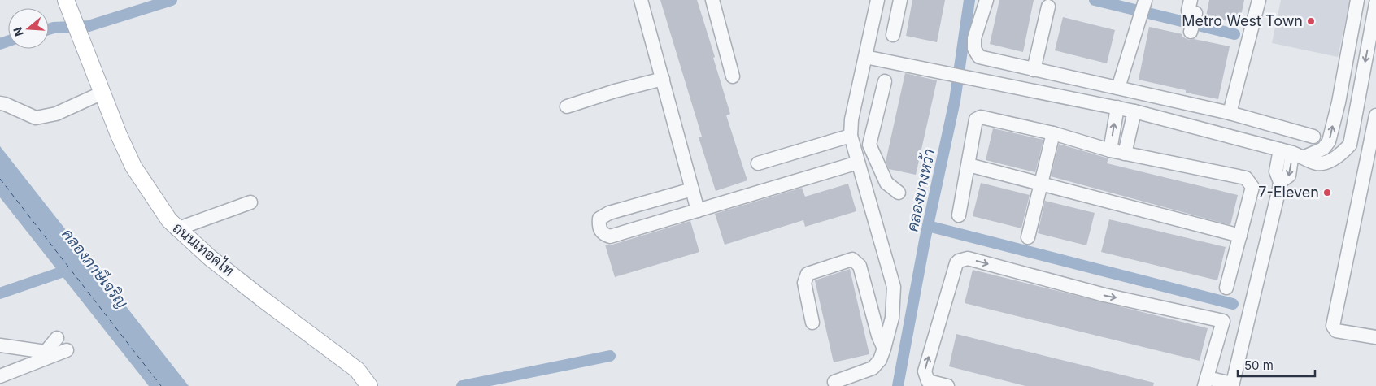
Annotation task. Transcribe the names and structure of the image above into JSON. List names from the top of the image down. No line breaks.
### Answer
{"streets":{"main road":["ถนนเทอดไท"]},"water":["คลองบางหว้า","คลองภาษีเจริญ"],"places":["Metro West Town","7-Eleven"],"scale_bar":"50 m","north":"left"}
